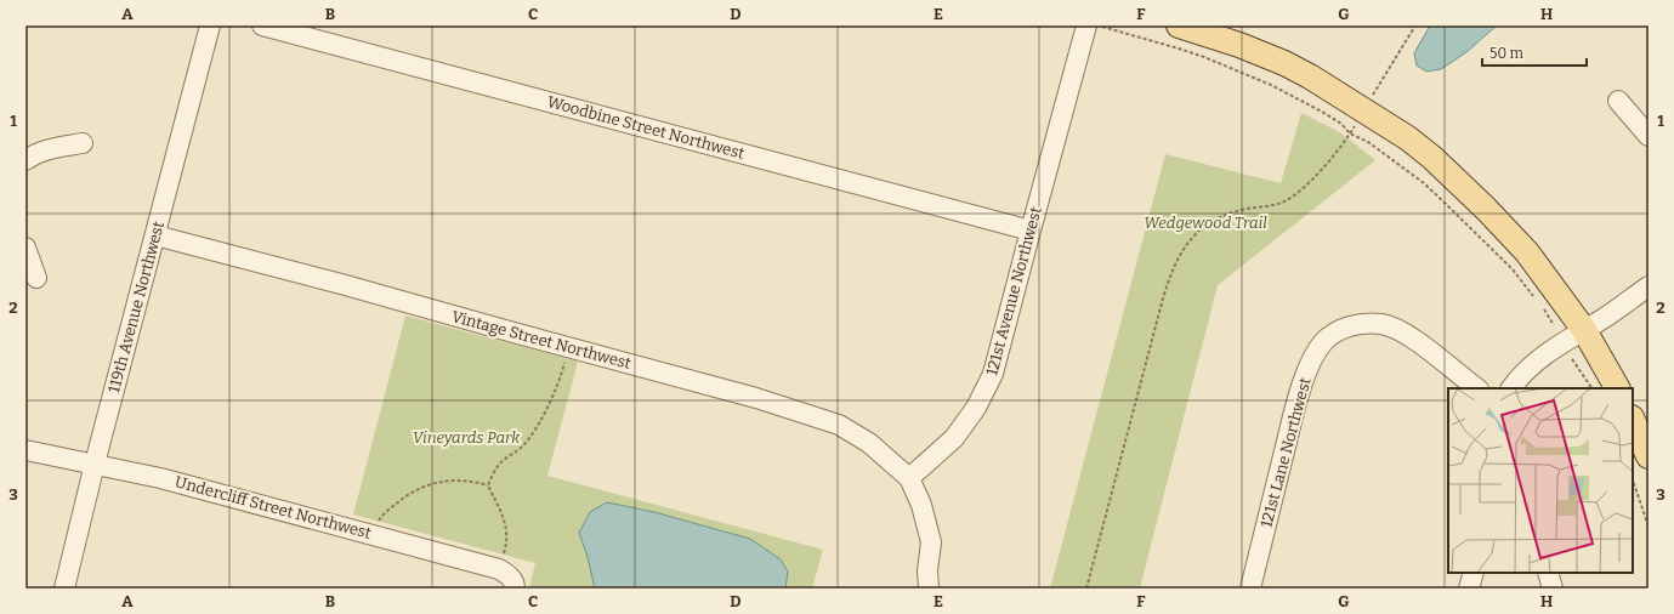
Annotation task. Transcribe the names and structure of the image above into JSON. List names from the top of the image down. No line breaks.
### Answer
{"streets":{"street":["Woodbine Street Northwest","121st Avenue Northwest","119th Avenue Northwest","Vintage Street Northwest","121st Lane Northwest","Undercliff Street Northwest"]},"crossings":[["Woodbine Street Northwest","121st Avenue Northwest"],["121st Avenue Northwest","Vintage Street Northwest"],["119th Avenue Northwest","Vintage Street Northwest"],["119th Avenue Northwest","Undercliff Street Northwest"]],"parks":["Wedgewood Trail","Vineyards Park"],"scale_bar":"50 m","grid":{"columns":["A","B","C","D","E","F","G","H"],"rows":["1","2","3"]}}
